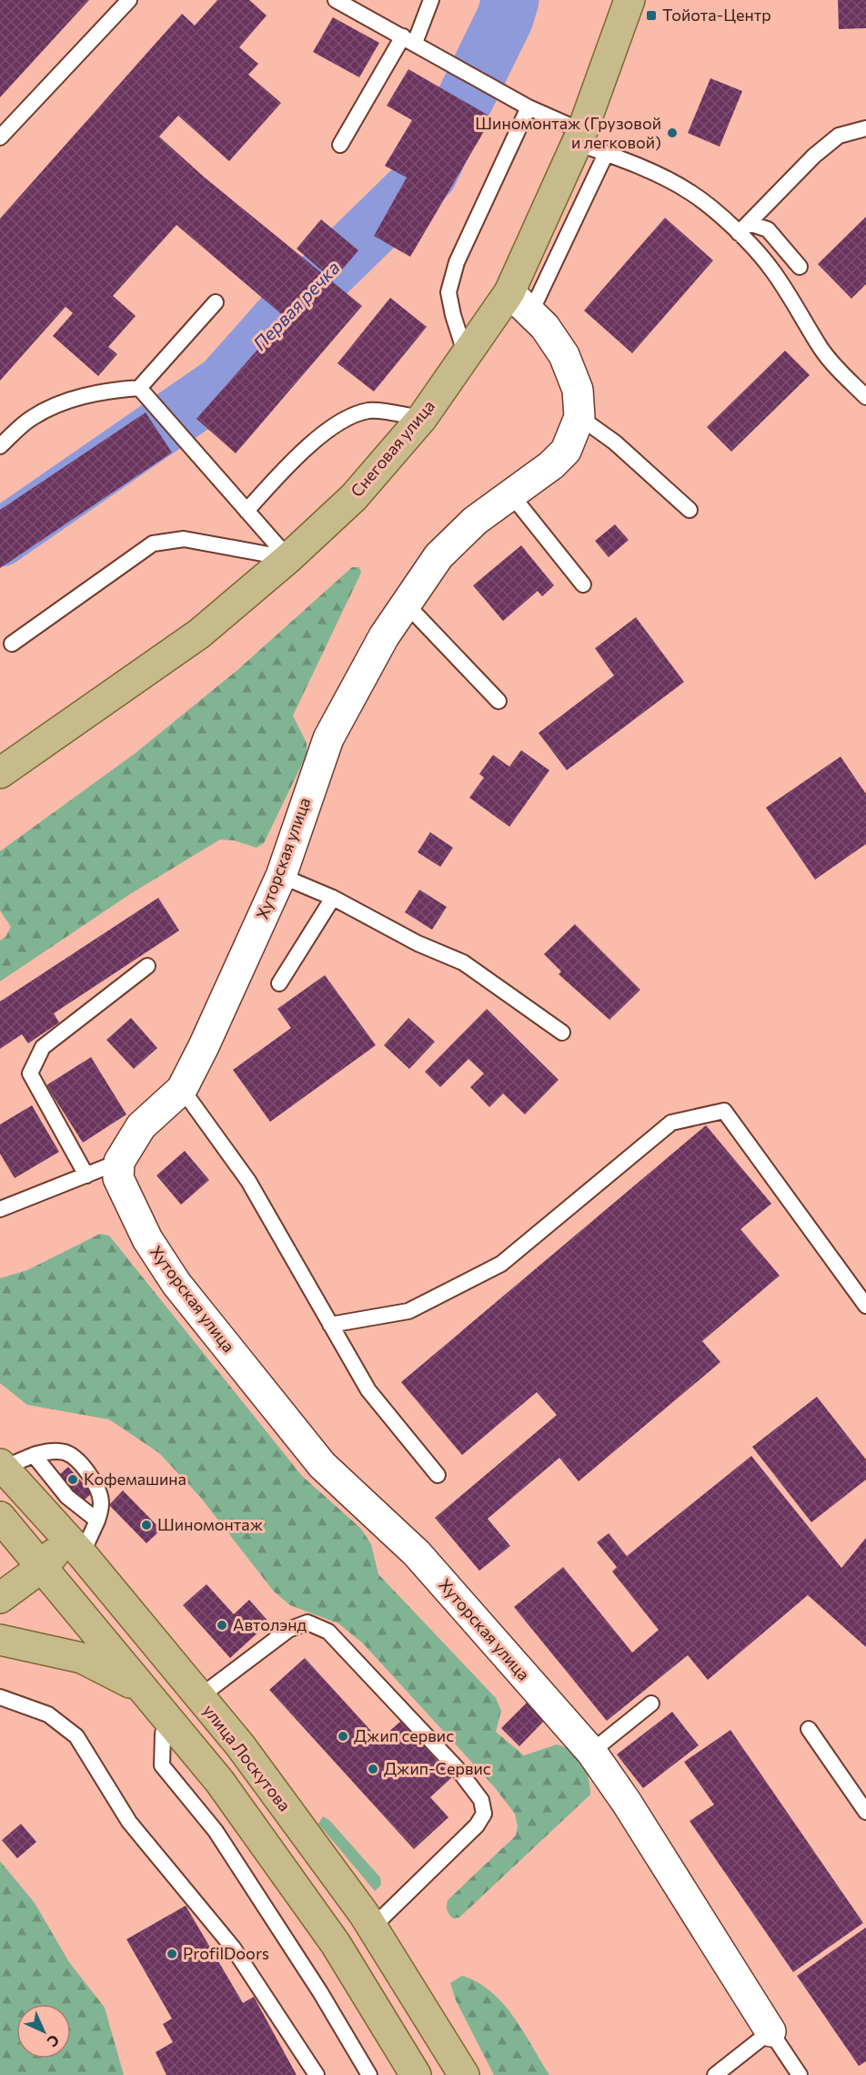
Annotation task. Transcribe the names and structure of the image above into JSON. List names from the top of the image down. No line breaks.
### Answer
{"streets":{"main road":["Снеговая улица","улица Лоскутова"],"street":["Хуторская улица"]},"crossings":[["Снеговая улица","Хуторская улица"]],"water":["Первая речка"],"places":{"transit":["Тойота-Центр"],"other":["Шиномонтаж (Грузовой и легковой)","Кофемашина","Шиномонтаж","Автолэнд","Джип сервис","Джип-Сервис","ProfilDoors"]},"north":"bottom right"}
